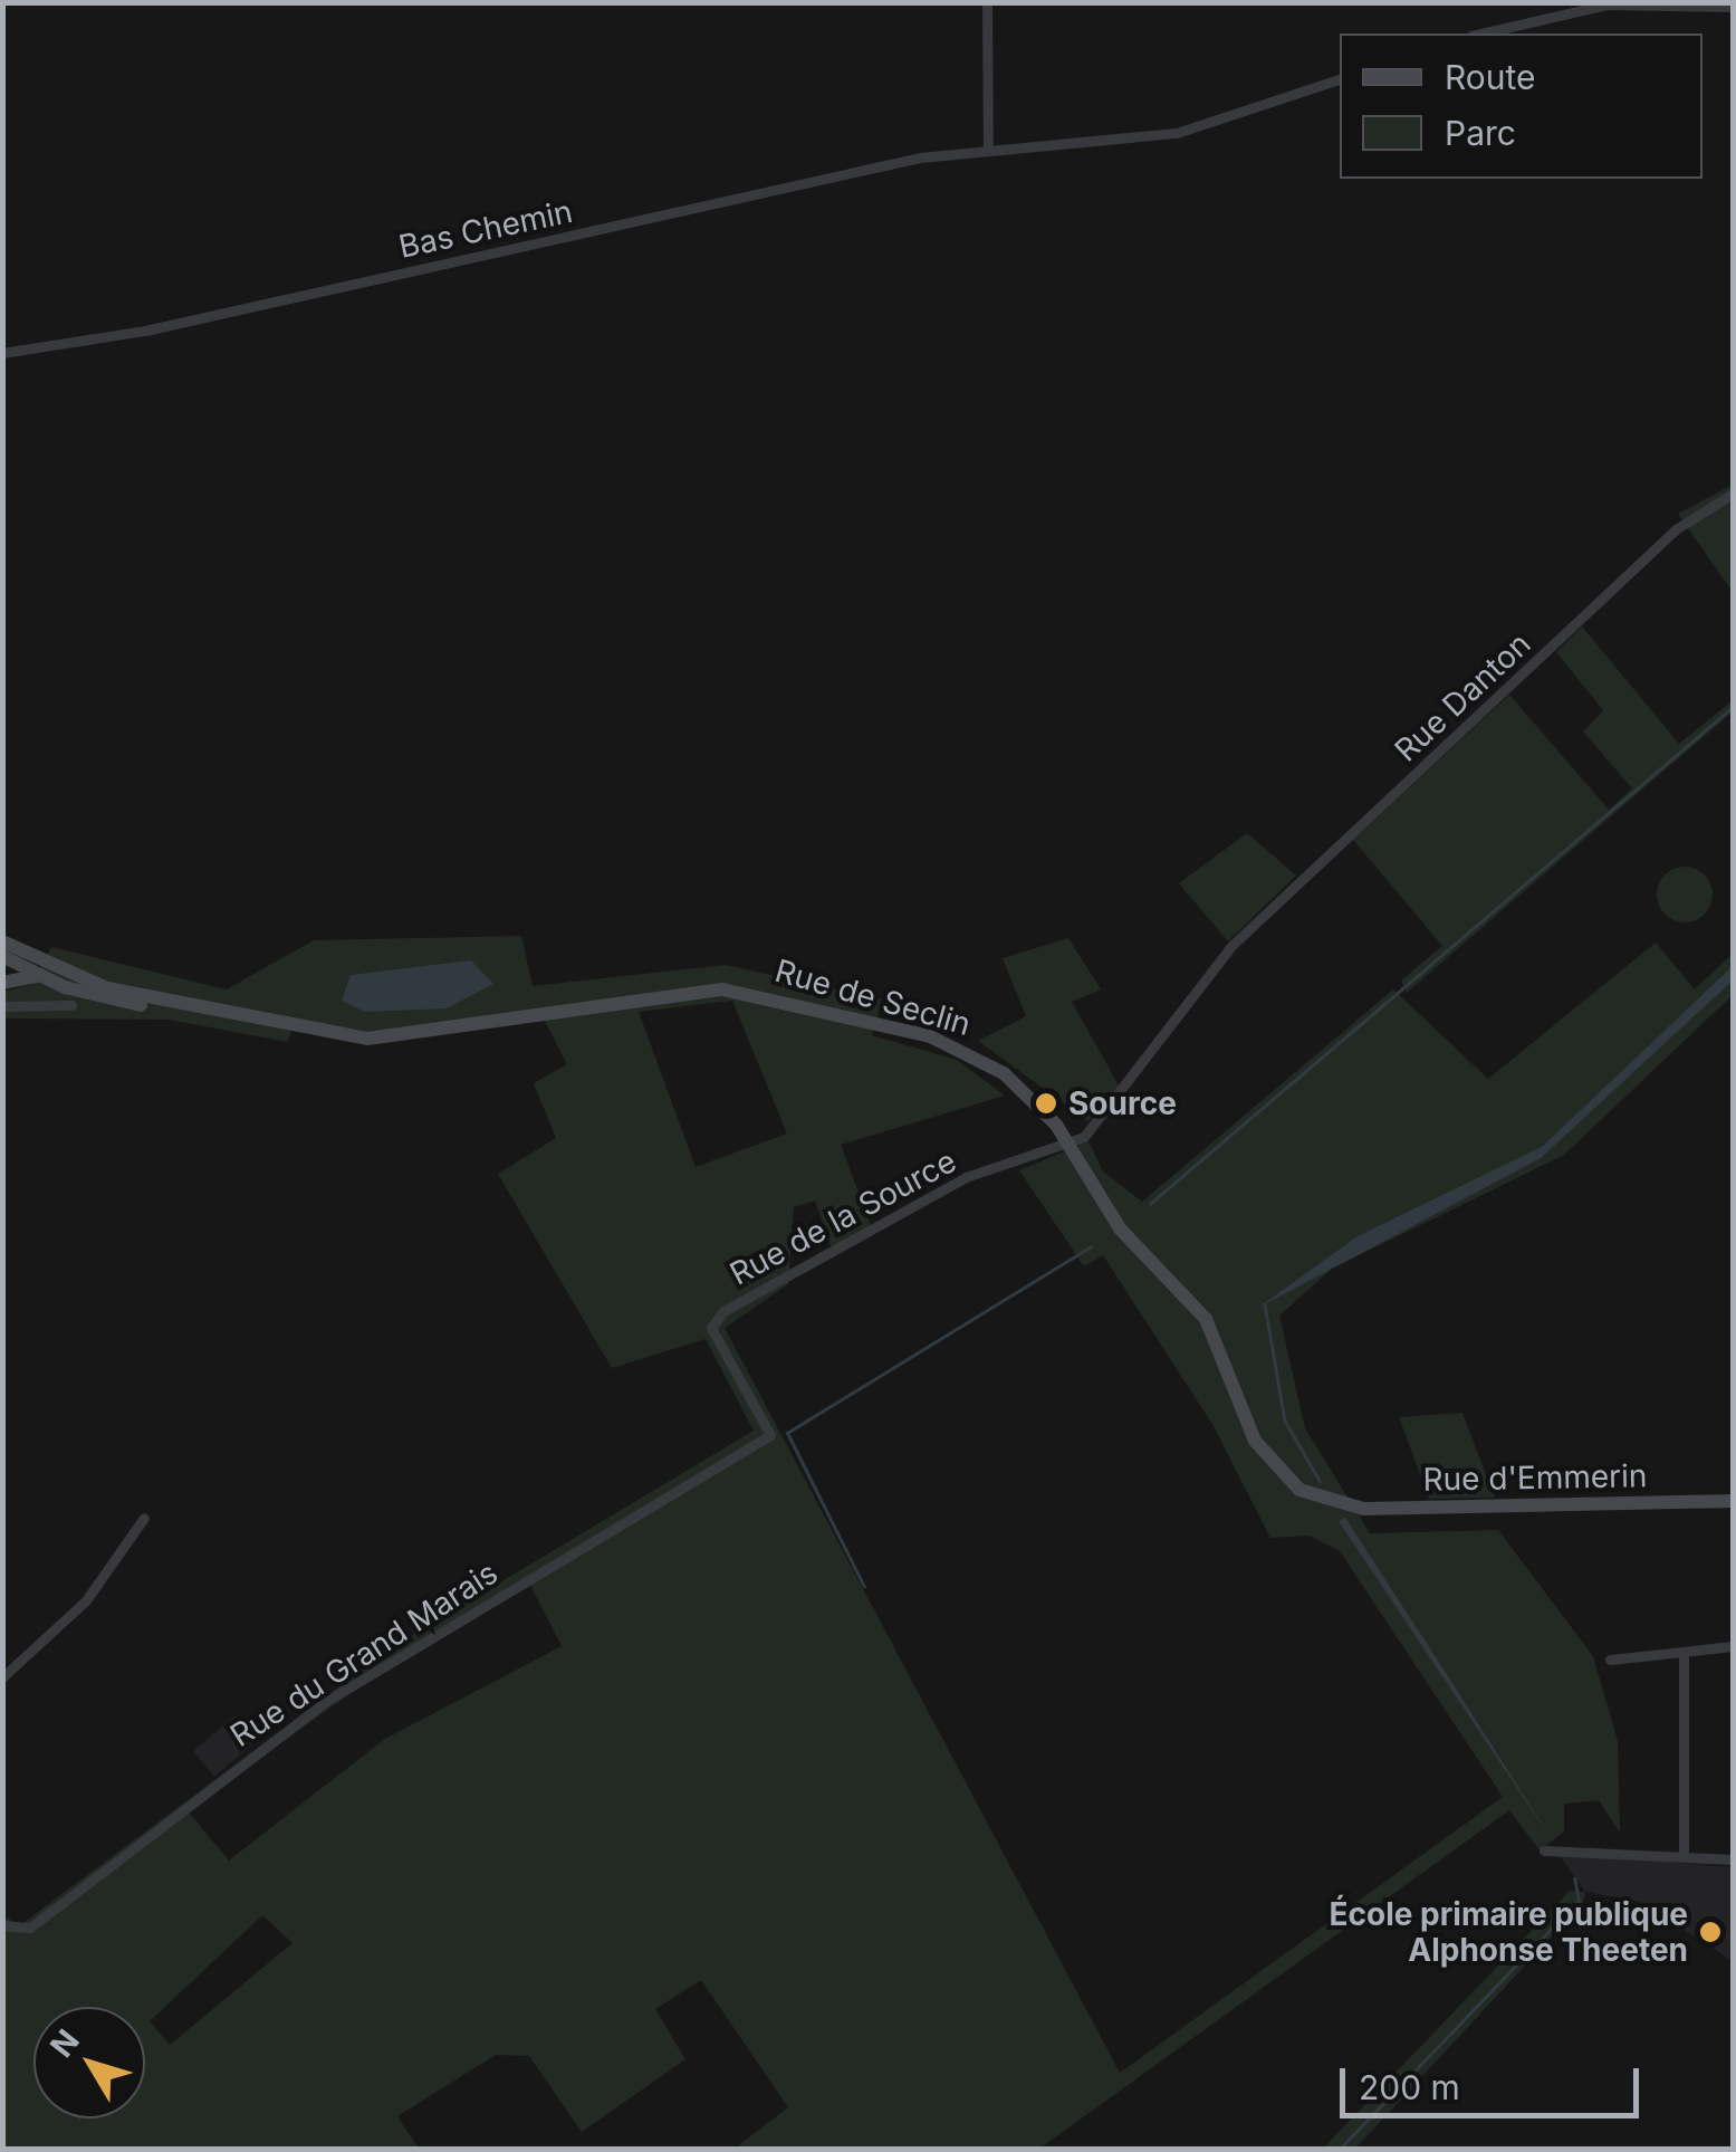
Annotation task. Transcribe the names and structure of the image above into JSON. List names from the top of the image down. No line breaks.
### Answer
{"streets":{"main road":["Rue de Seclin","Rue d'Emmerin"],"street":["Bas Chemin","Rue Danton","Rue de la Source","Rue du Grand Marais"]},"crossings":[["Rue Danton","Rue de la Source"],["Rue de Seclin","Rue de la Source"],["Rue de Seclin","Rue d'Emmerin"],["Rue de la Source","Rue du Grand Marais"]],"places":["Source","École primaire publique Alphonse Theeten"],"legend":["Route","Parc"],"scale_bar":"200 m","north":"top left"}
